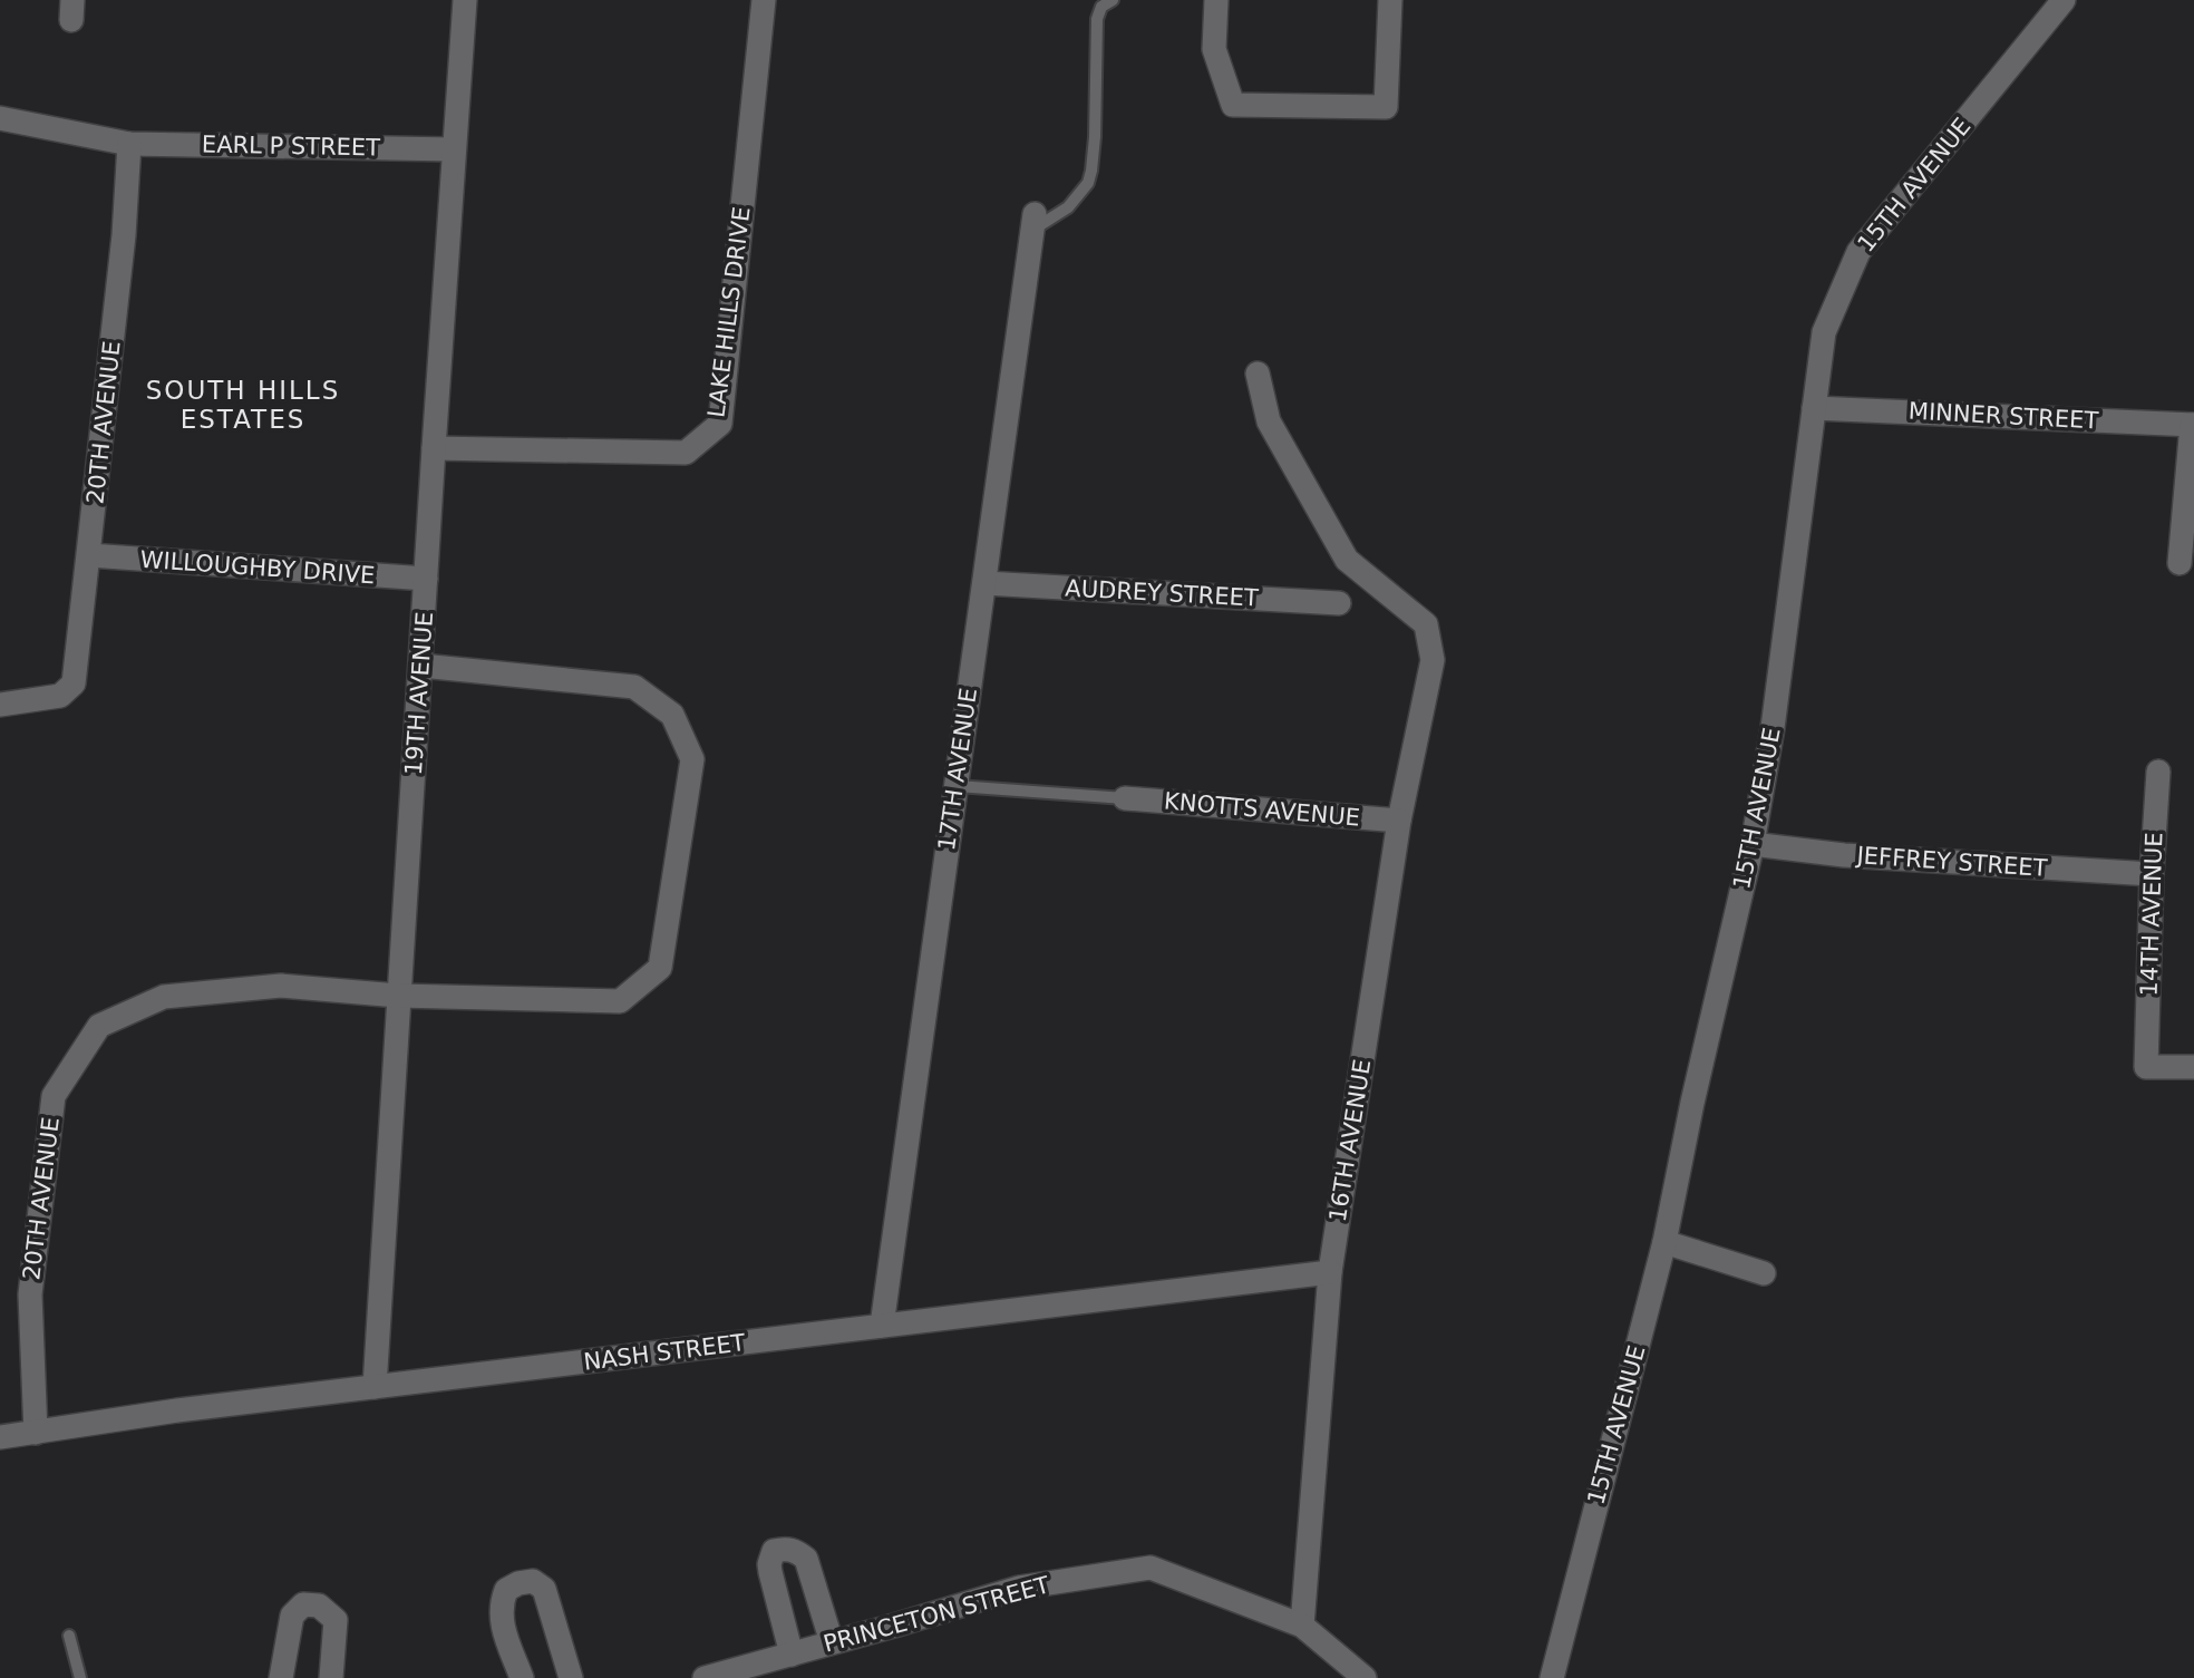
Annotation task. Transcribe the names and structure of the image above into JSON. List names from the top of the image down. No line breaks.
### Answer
{"streets":{"street":["EARL P STREET","15TH AVENUE","LAKE HILLS DRIVE","MINNER STREET","20TH AVENUE","WILLOUGHBY DRIVE","AUDREY STREET","19TH AVENUE","17TH AVENUE","KNOTTS AVENUE","JEFFREY STREET","14TH AVENUE","16TH AVENUE","NASH STREET","PRINCETON STREET"]},"crossings":[["EARL P STREET","20TH AVENUE"],["EARL P STREET","19TH AVENUE"],["15TH AVENUE","MINNER STREET"],["15TH AVENUE","JEFFREY STREET"],["LAKE HILLS DRIVE","19TH AVENUE"],["20TH AVENUE","WILLOUGHBY DRIVE"],["20TH AVENUE","19TH AVENUE"],["20TH AVENUE","NASH STREET"],["WILLOUGHBY DRIVE","19TH AVENUE"],["AUDREY STREET","17TH AVENUE"],["19TH AVENUE","NASH STREET"],["17TH AVENUE","NASH STREET"],["KNOTTS AVENUE","16TH AVENUE"],["JEFFREY STREET","14TH AVENUE"],["16TH AVENUE","NASH STREET"],["16TH AVENUE","PRINCETON STREET"]],"districts":["SOUTH HILLS ESTATES"]}
